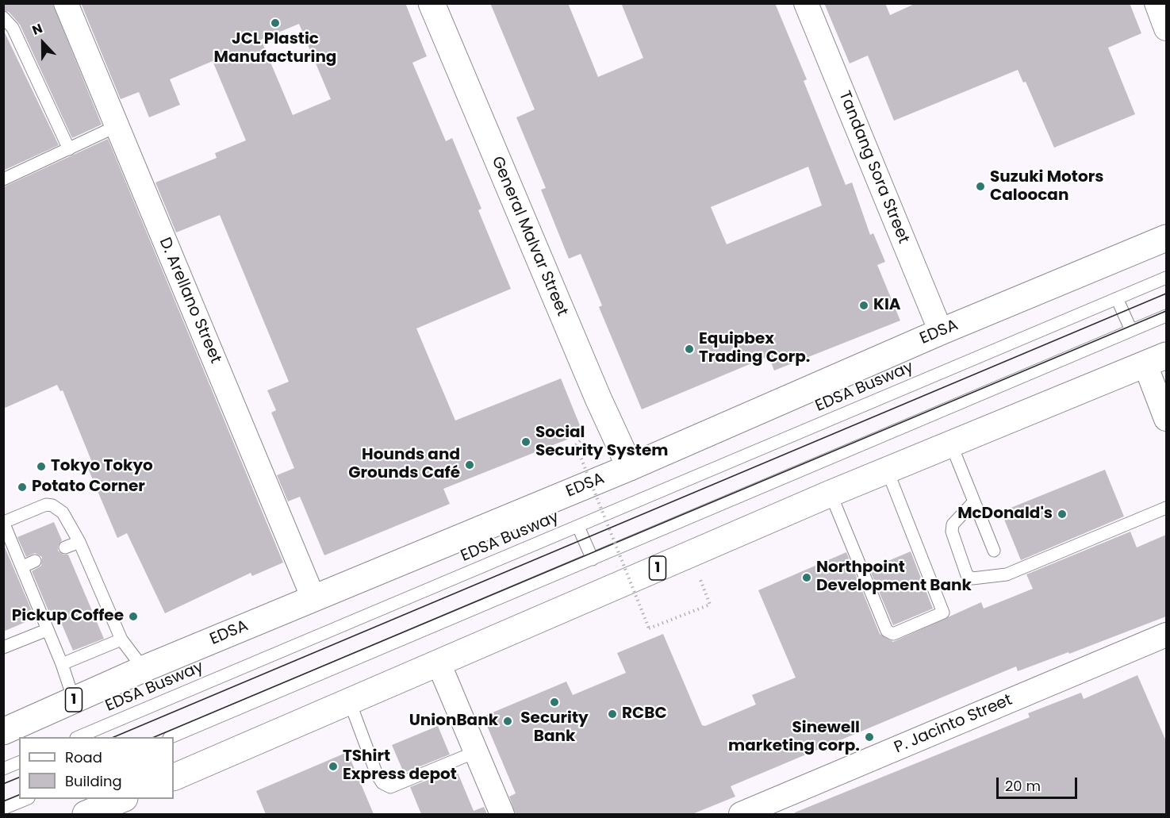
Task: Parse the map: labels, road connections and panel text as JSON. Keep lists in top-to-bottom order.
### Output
{
  "streets": {
    "main road": ["General Malvar Street", "EDSA", "1"],
    "street": ["Tandang Sora Street", "D. Arellano Street", "P. Jacinto Street"],
    "lane": ["EDSA Busway"]
  },
  "crossings": [
    ["Tandang Sora Street", "EDSA"],
    ["General Malvar Street", "EDSA"],
    ["D. Arellano Street", "EDSA"]
  ],
  "places": [
    "JCL Plastic Manufacturing",
    "Suzuki Motors Caloocan",
    "KIA",
    "Equipbex Trading Corp.",
    "Social Security System",
    "Hounds and Grounds Café",
    "Tokyo Tokyo",
    "Potato Corner",
    "McDonald's",
    "Northpoint Development Bank",
    "Pickup Coffee",
    "Security Bank",
    "RCBC",
    "UnionBank",
    "Sinewell marketing corp.",
    "TShirt Express depot"
  ],
  "legend": ["Road", "Building"],
  "scale_bar": "20 m",
  "north": "top"
}
